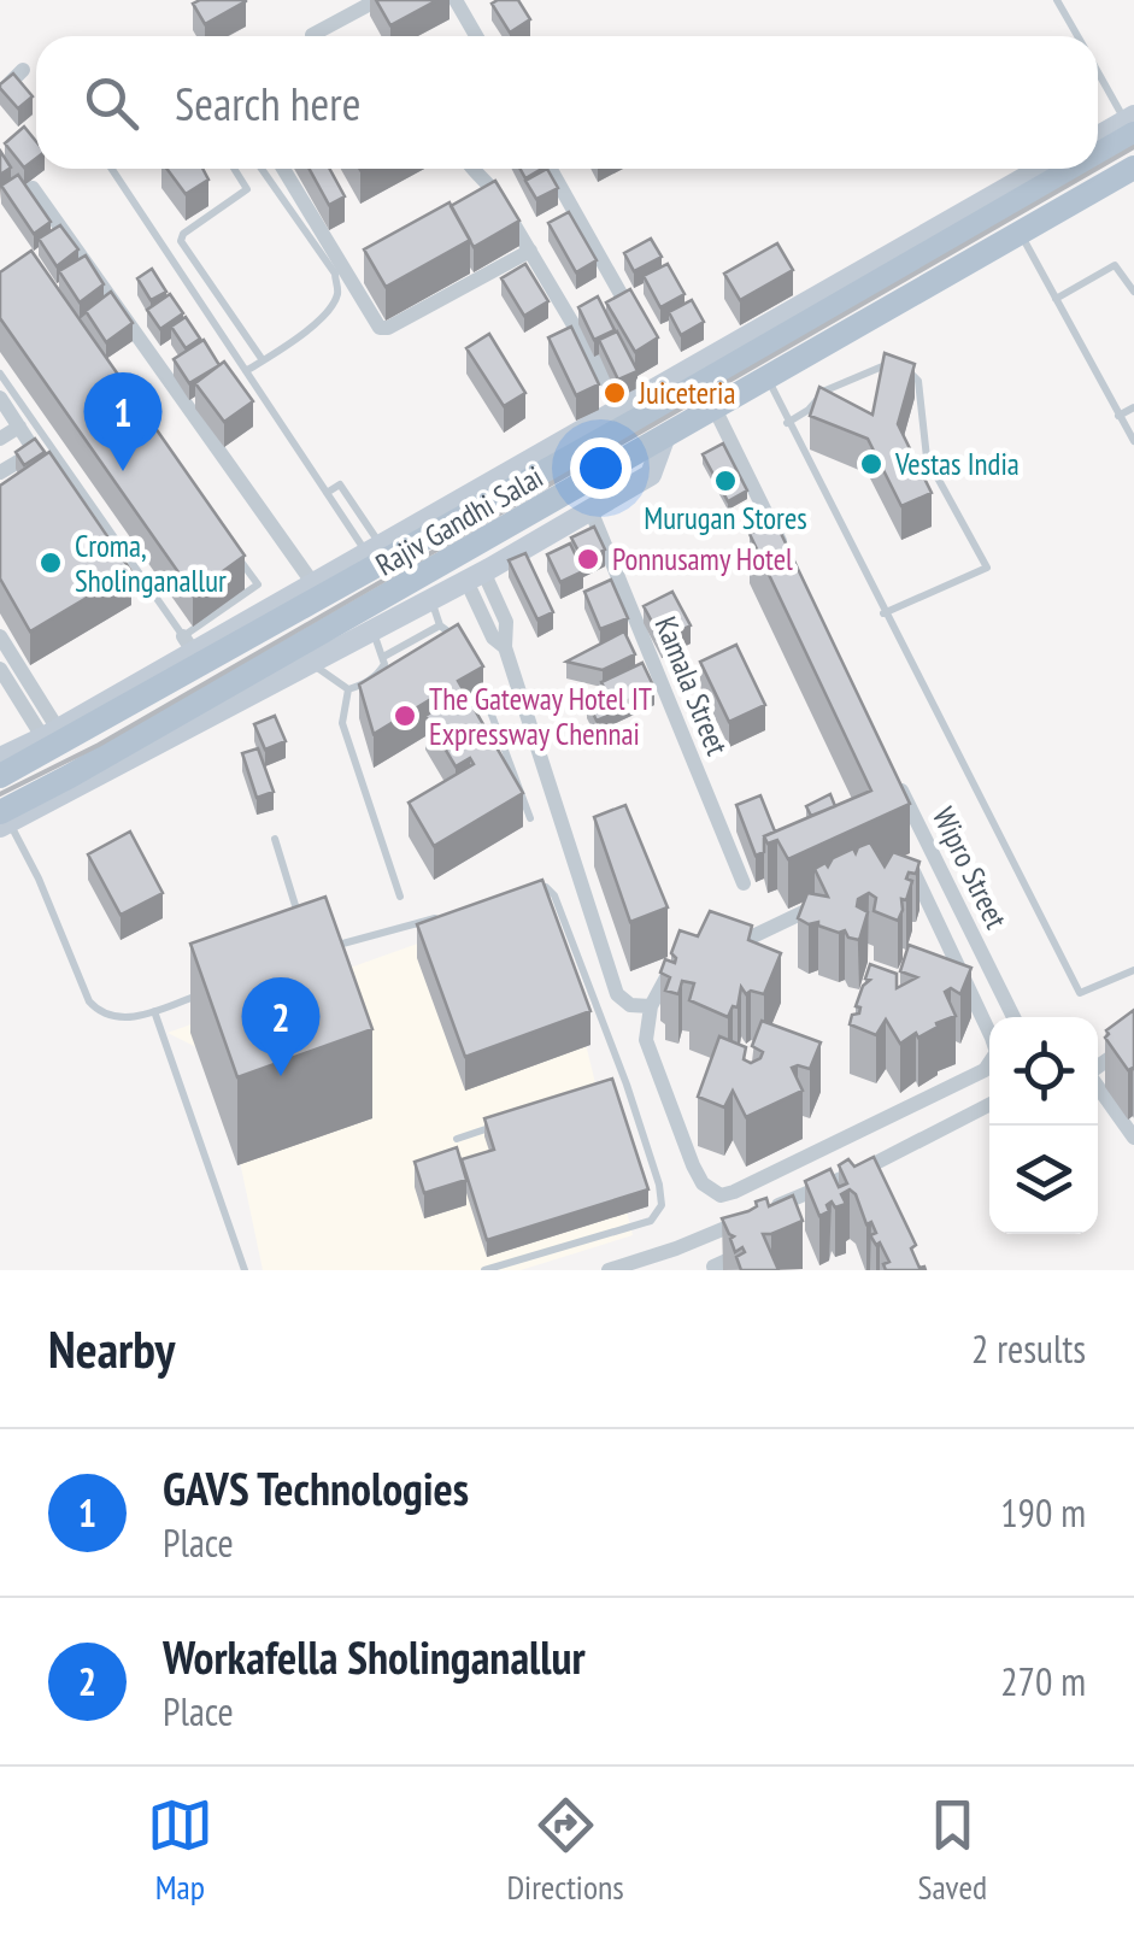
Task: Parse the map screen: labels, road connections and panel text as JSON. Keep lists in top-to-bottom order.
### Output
{
  "streets": {
    "main road": ["Rajiv Gandhi Salai"],
    "street": ["Kamala Street", "Wipro Street"]
  },
  "places": [
    "Juiceteria",
    "Vestas India",
    "Murugan Stores",
    "Ponnusamy Hotel",
    "Croma, Sholinganallur",
    "The Gateway Hotel IT Expressway Chennai"
  ],
  "page": {
    "search": "Search here",
    "pins": ["1", "2"],
    "heading": ["Nearby", "2 results"],
    "list": [
      {
        "mark": "1",
        "name": "GAVS Technologies",
        "note": "Place",
        "value": "190 m"
      },
      {
        "mark": "2",
        "name": "Workafella Sholinganallur",
        "note": "Place",
        "value": "270 m"
      }
    ],
    "nav": ["Map", "Directions", "Saved"]
  }
}
